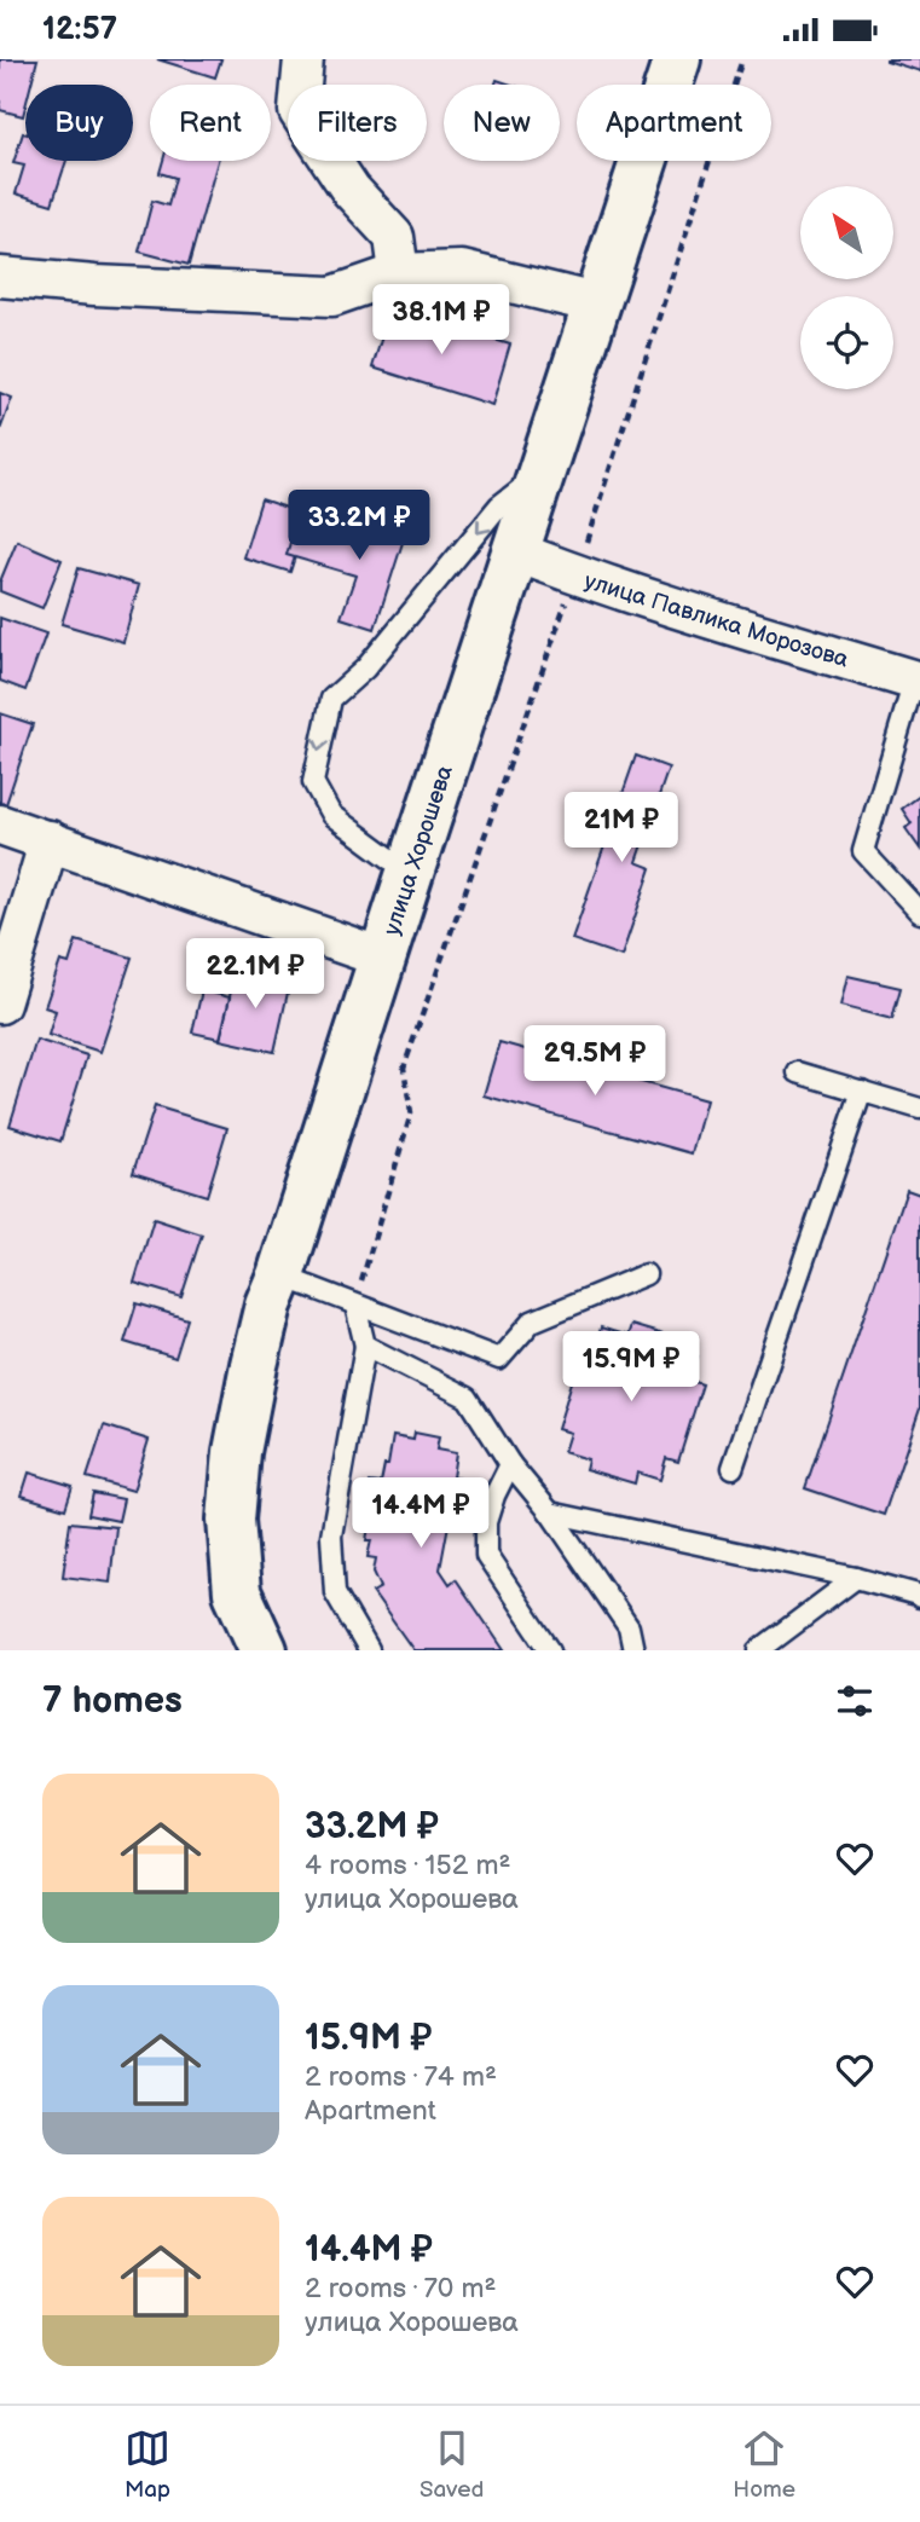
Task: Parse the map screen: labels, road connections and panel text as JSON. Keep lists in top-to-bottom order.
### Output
{
  "streets": {
    "main road": ["улица Хорошева"],
    "street": ["улица Павлика Морозова"]
  },
  "crossings": [
    ["улица Павлика Морозова", "улица Хорошева"]
  ],
  "north": "top left",
  "page": {
    "status": "12:57",
    "chip": [
      "Buy",
      "Rent",
      "Filters",
      "New",
      "Apartment"
    ],
    "price": [
      "38.1M ₽",
      "33.2M ₽",
      "21M ₽",
      "22.1M ₽",
      "29.5M ₽",
      "15.9M ₽",
      "14.4M ₽"
    ],
    "heading": "7 homes",
    "list": [
      {
        "name": "33.2M ₽",
        "note": "4 rooms · 152 m² · улица Хорошева"
      },
      {
        "name": "15.9M ₽",
        "note": "2 rooms · 74 m² · Apartment"
      },
      {
        "name": "14.4M ₽",
        "note": "2 rooms · 70 m² · улица Хорошева"
      }
    ],
    "tabs": ["Map", "Saved", "Home"]
  }
}
